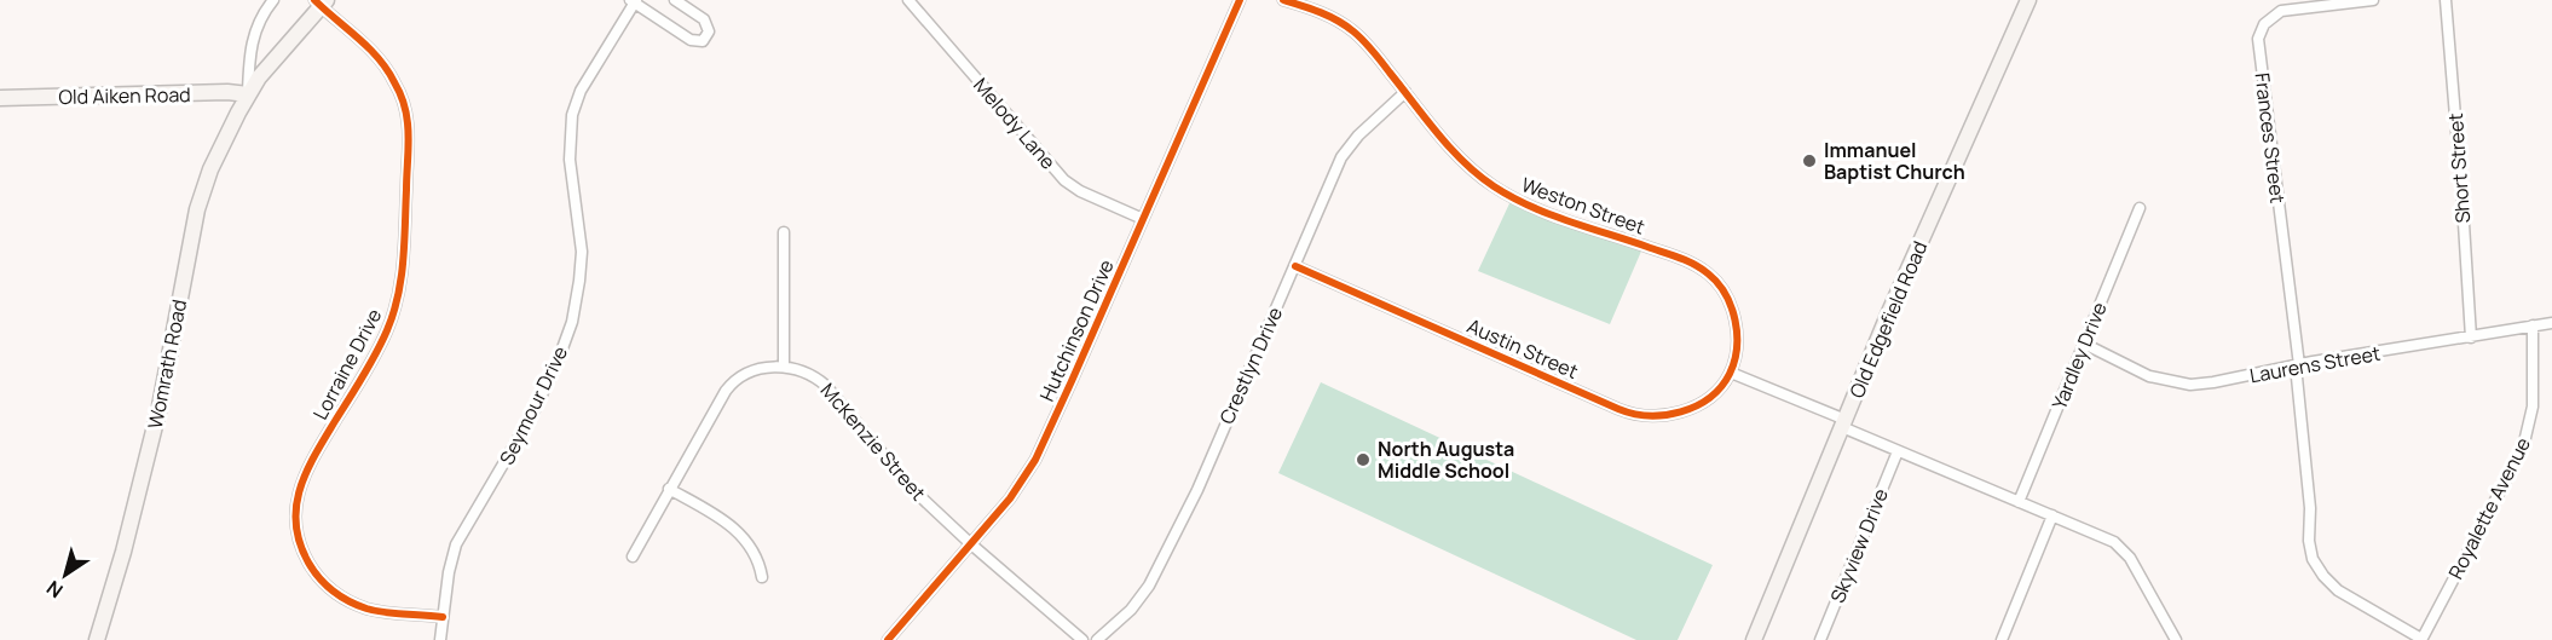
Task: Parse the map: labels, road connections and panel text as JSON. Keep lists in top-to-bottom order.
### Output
{
  "streets": {
    "street": [
      "Old Aiken Road",
      "Melody Lane",
      "Frances Street",
      "Short Street",
      "Weston Street",
      "Old Edgefield Road",
      "Hutchinson Drive",
      "Austin Street",
      "Yardley Drive",
      "Womrath Road",
      "Lorraine Drive",
      "Laurens Street",
      "Crestlyn Drive",
      "Seymour Drive",
      "McKenzie Street",
      "Royalette Avenue",
      "Skyview Drive"
    ]
  },
  "crossings": [
    ["Old Aiken Road", "Womrath Road"],
    ["Melody Lane", "Hutchinson Drive"],
    ["Frances Street", "Laurens Street"],
    ["Frances Street", "Royalette Avenue"],
    ["Short Street", "Laurens Street"],
    ["Weston Street", "Austin Street"],
    ["Weston Street", "Crestlyn Drive"],
    ["Hutchinson Drive", "McKenzie Street"],
    ["Austin Street", "Crestlyn Drive"],
    ["Yardley Drive", "Laurens Street"],
    ["Womrath Road", "Lorraine Drive"],
    ["Lorraine Drive", "Seymour Drive"],
    ["Laurens Street", "Royalette Avenue"]
  ],
  "places": ["Immanuel Baptist Church", "North Augusta Middle School"],
  "north": "bottom left"
}
